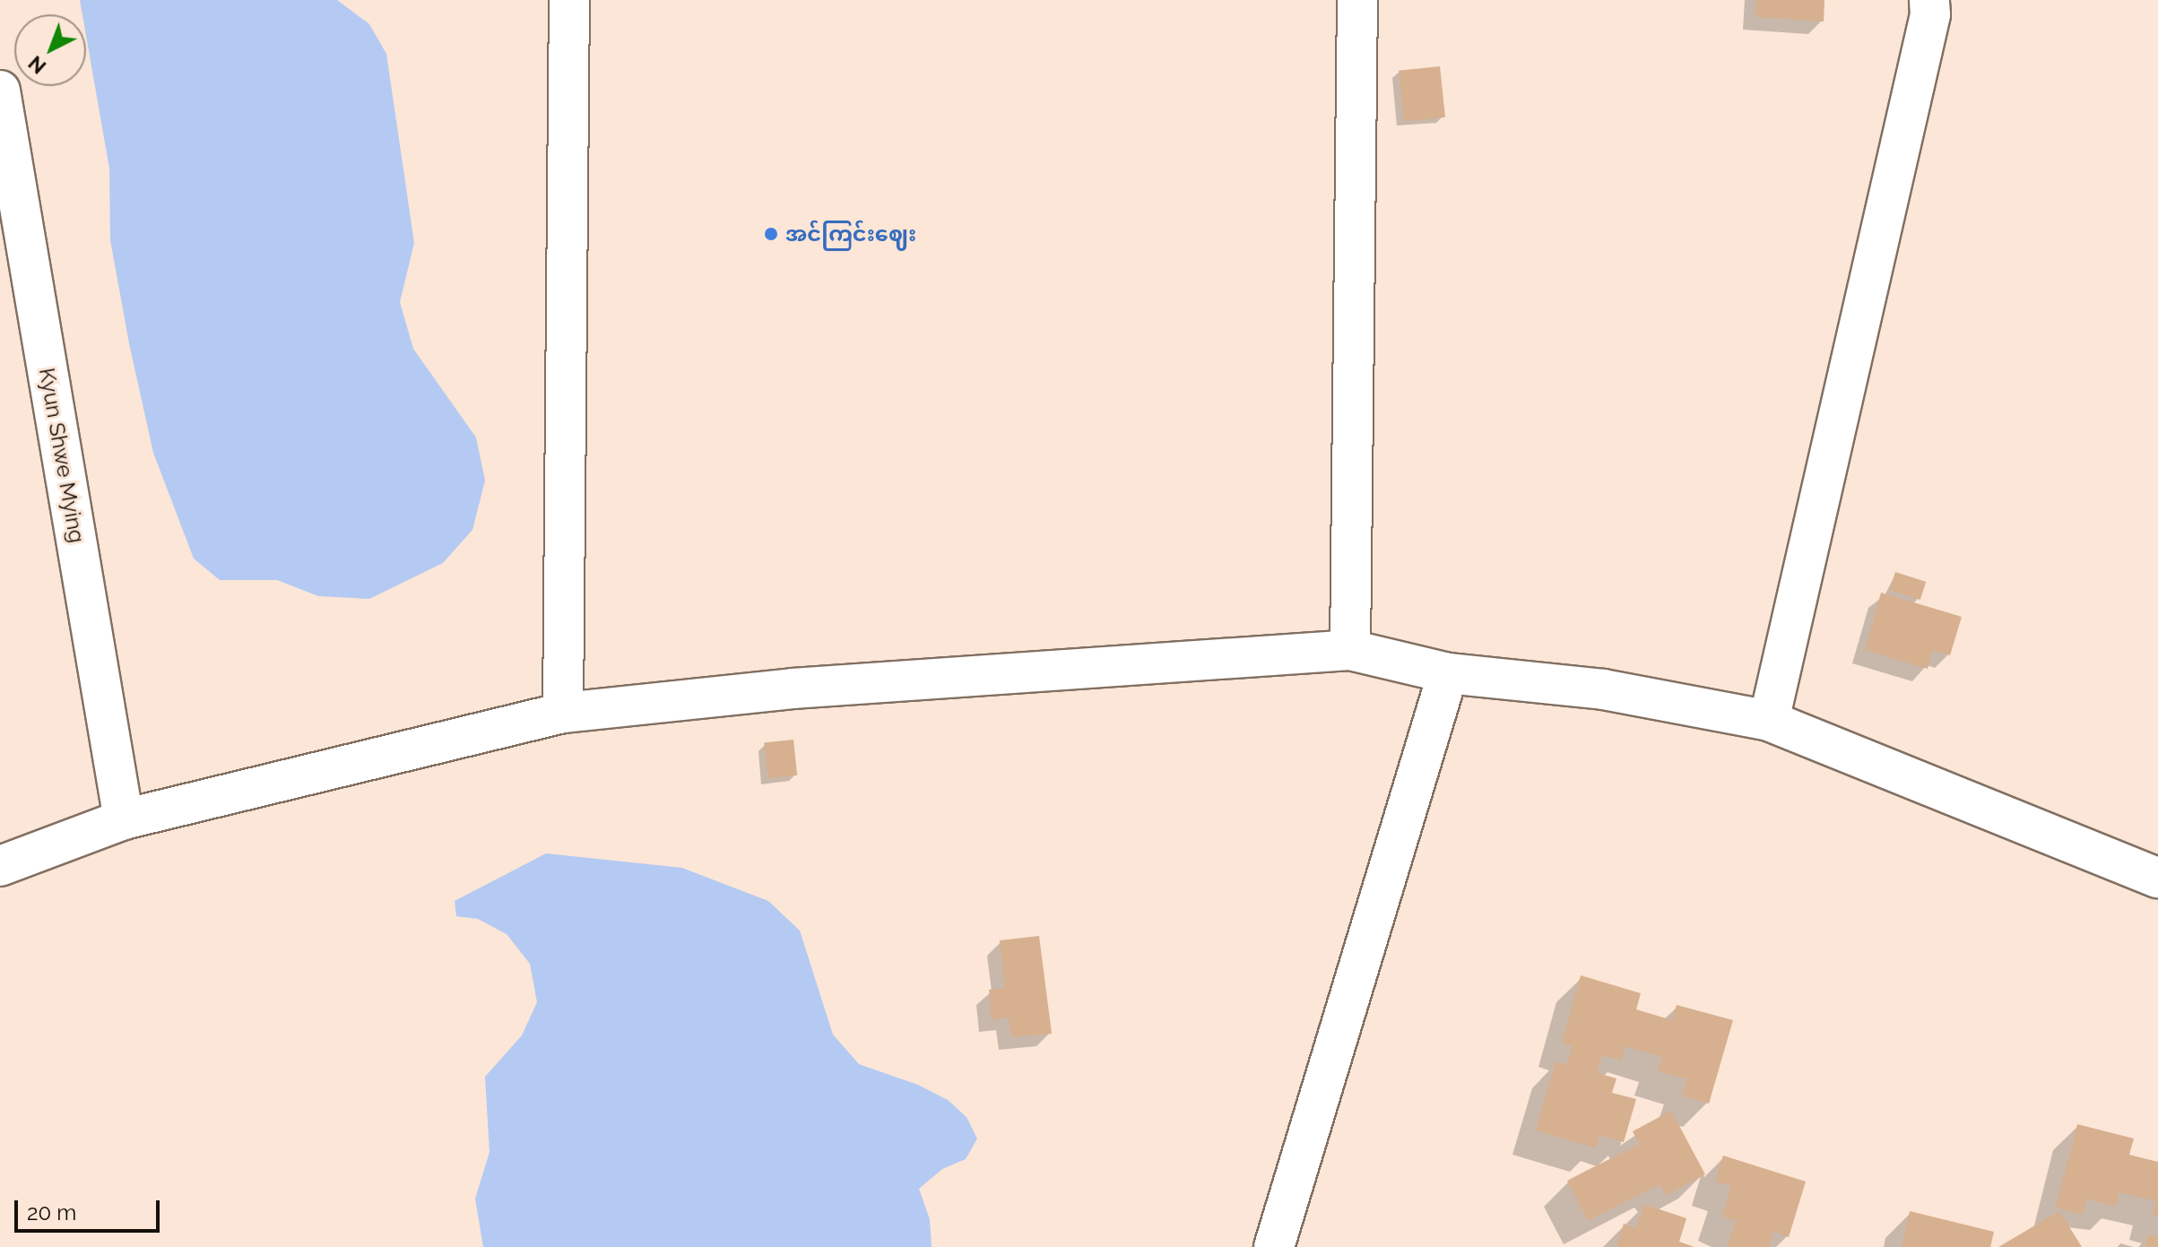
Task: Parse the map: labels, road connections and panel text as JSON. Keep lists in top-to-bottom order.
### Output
{
  "streets": {
    "street": ["Kyun Shwe Mying"]
  },
  "places": ["အင်ကြင်းဈေး"],
  "scale_bar": "20 m",
  "north": "bottom left"
}
